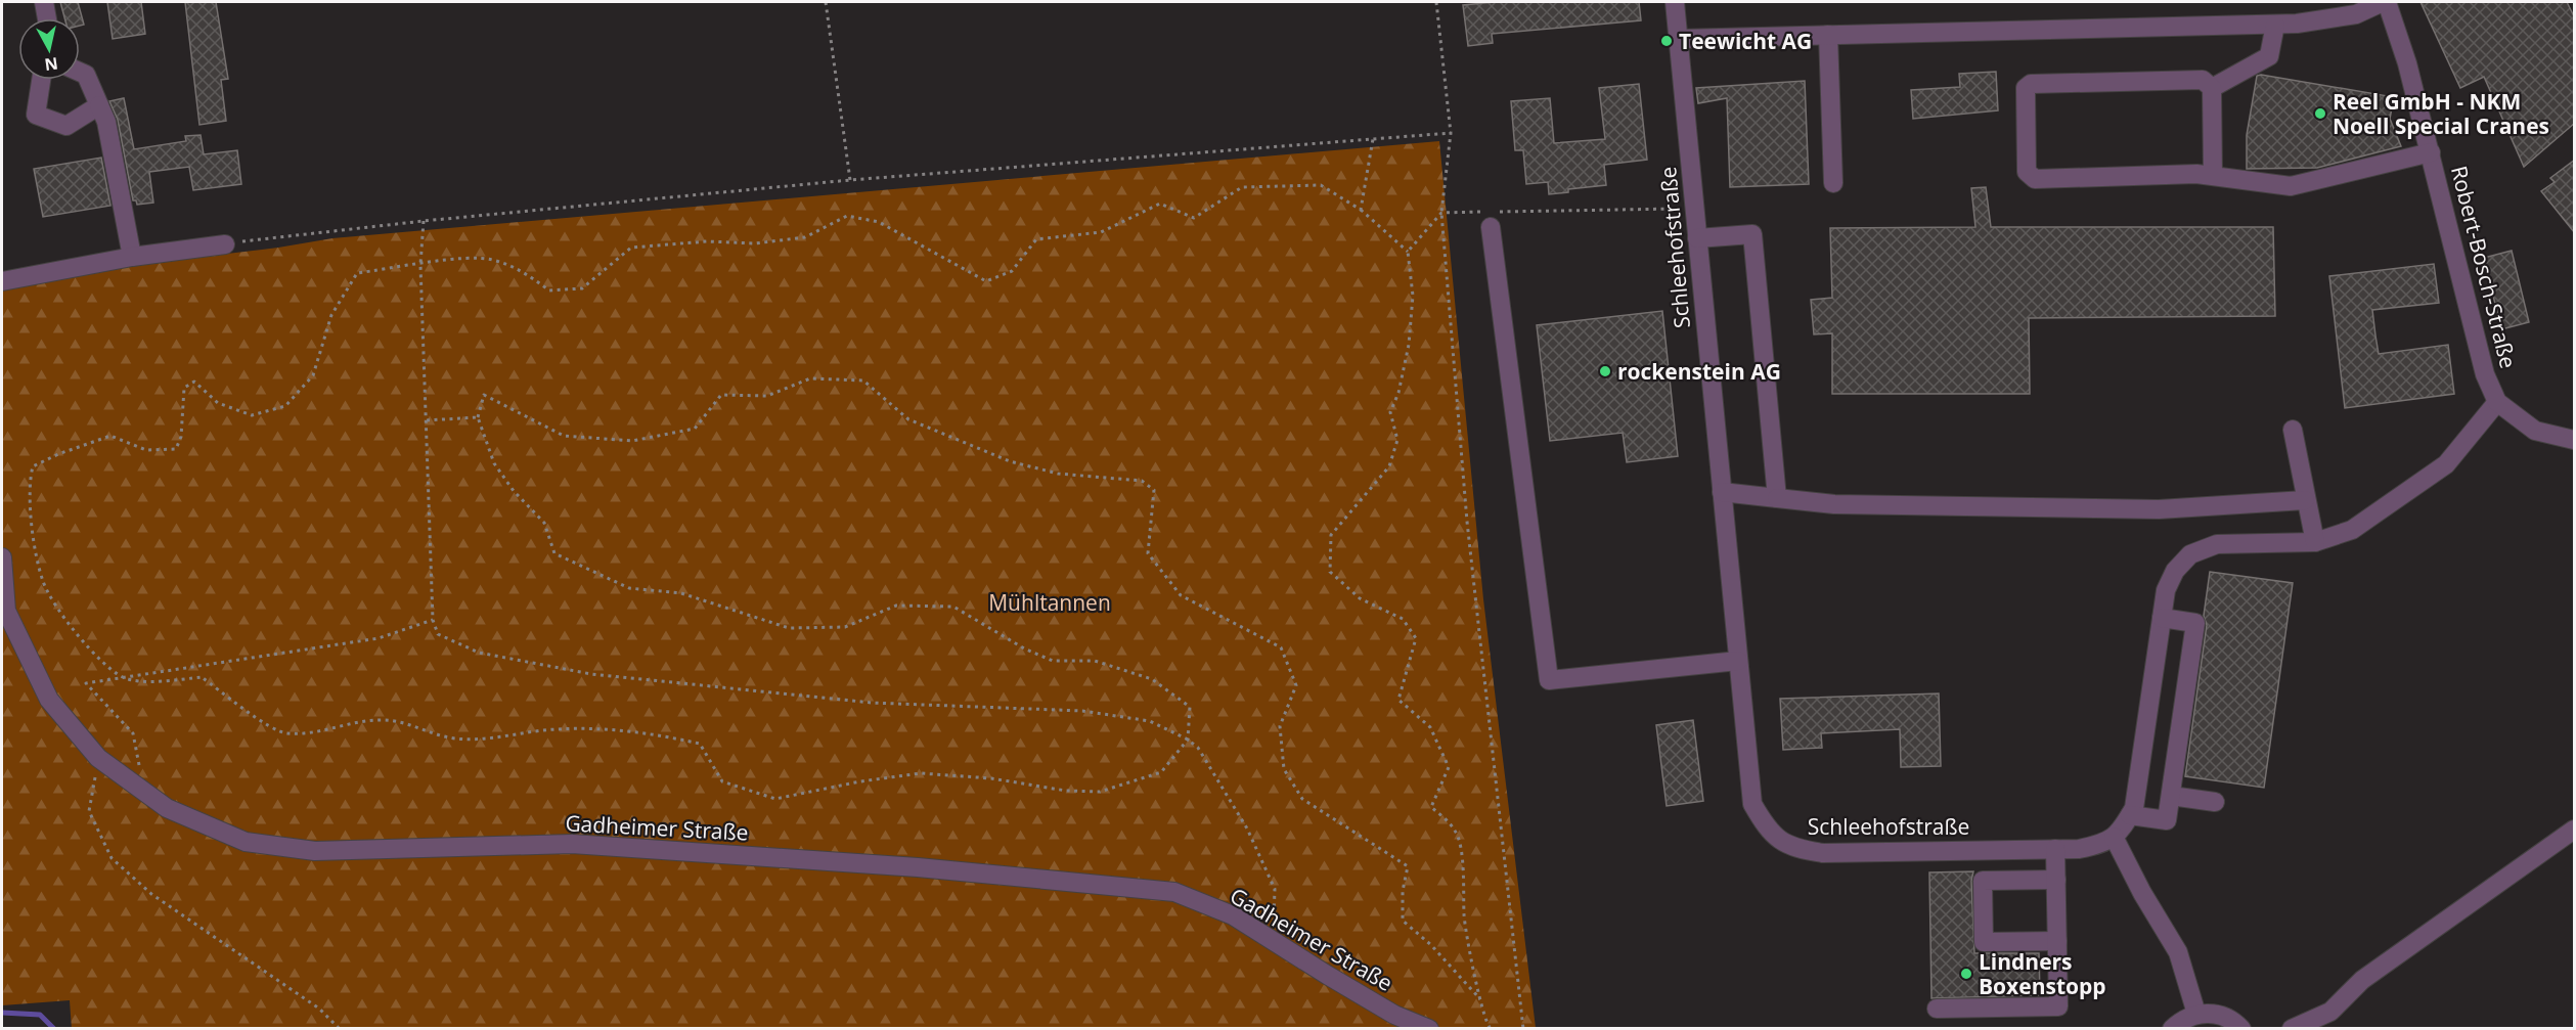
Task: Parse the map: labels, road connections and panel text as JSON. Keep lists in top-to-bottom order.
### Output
{
  "streets": {
    "street": ["Schleehofstraße", "Robert-Bosch-Straße", "Gadheimer Straße"]
  },
  "parks": ["Mühltannen"],
  "places": [
    "Teewicht AG",
    "Reel GmbH - NKM Noell Special Cranes",
    "rockenstein AG",
    "Lindners Boxenstopp"
  ],
  "north": "bottom"
}
